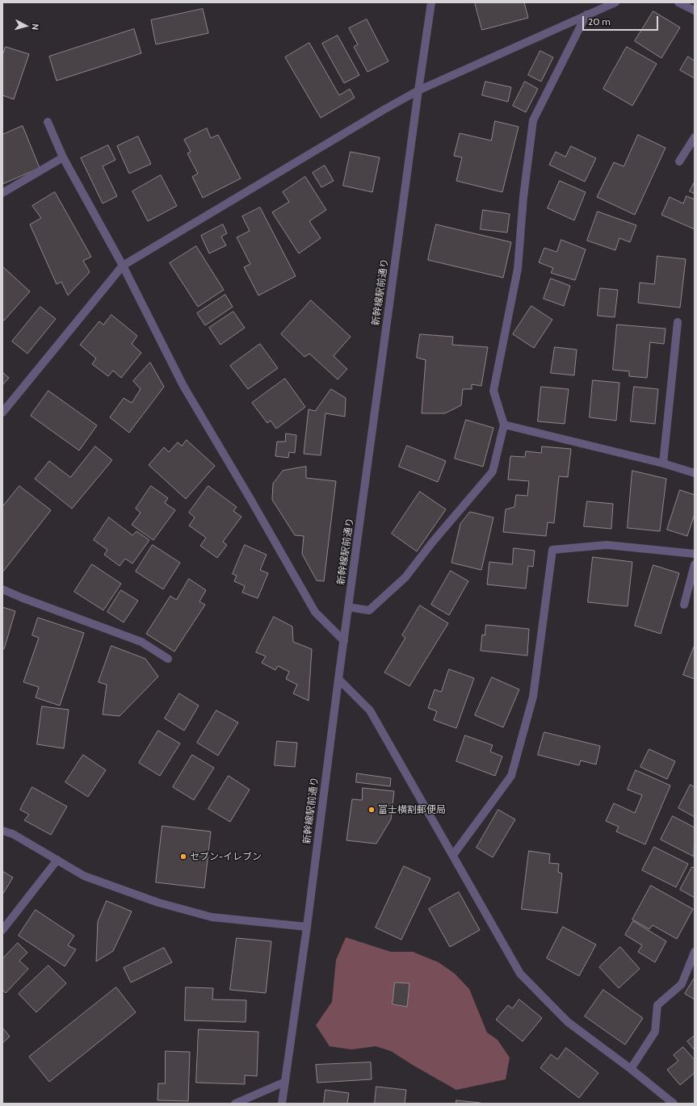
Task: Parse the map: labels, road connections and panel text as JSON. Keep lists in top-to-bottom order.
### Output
{
  "streets": {
    "street": ["新幹線駅前通り"]
  },
  "places": ["富士横割郵便局", "セブン-イレブン"],
  "scale_bar": "20 m",
  "north": "right"
}
